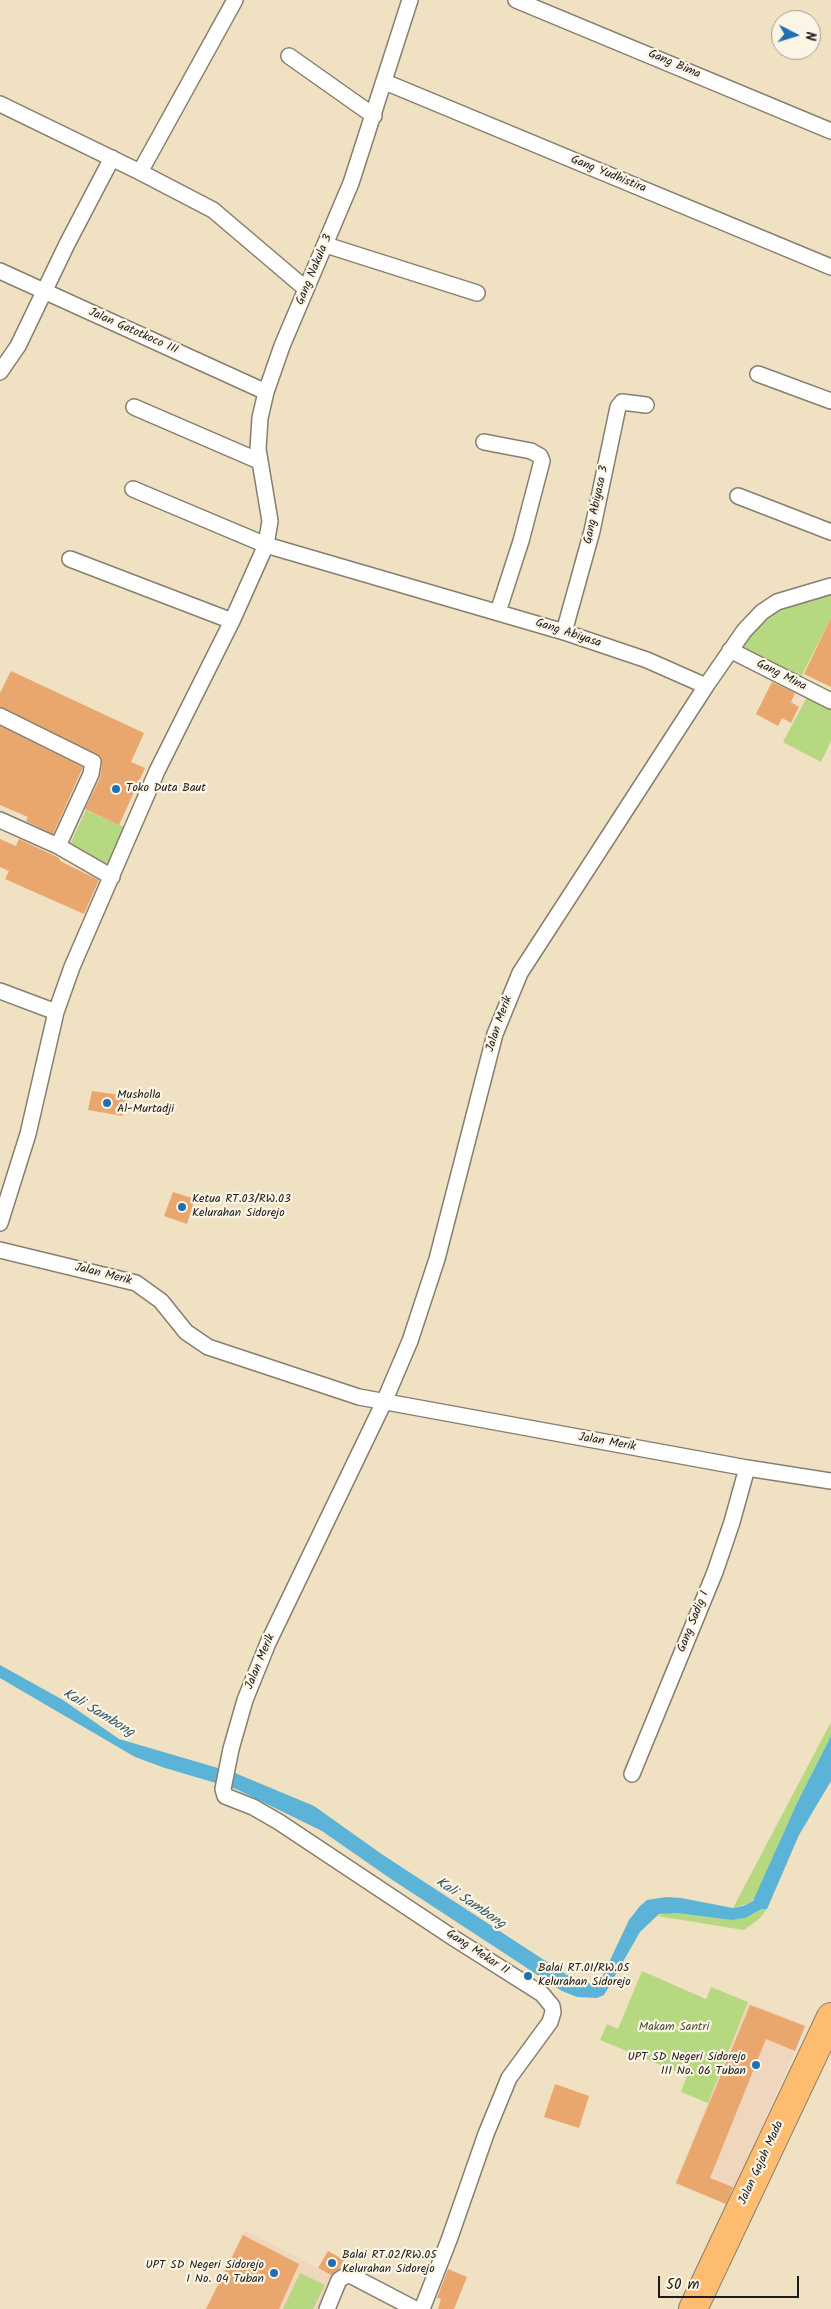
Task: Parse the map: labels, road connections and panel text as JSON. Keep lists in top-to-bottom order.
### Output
{
  "streets": {
    "highway": ["Jalan Gajah Mada"],
    "street": [
      "Gang Bima",
      "Gang Yudhistira",
      "Gang Nakula 3",
      "Jalan Gatotkoco III",
      "Gang Abiyasa 3",
      "Gang Abiyasa",
      "Gang Mina",
      "Jalan Merik",
      "Gang Sadig I",
      "Gang Mekar II"
    ]
  },
  "crossings": [
    ["Gang Yudhistira", "Gang Nakula 3"],
    ["Gang Nakula 3", "Jalan Gatotkoco III"],
    ["Gang Nakula 3", "Gang Abiyasa"],
    ["Gang Abiyasa 3", "Gang Abiyasa"],
    ["Gang Abiyasa", "Jalan Merik"],
    ["Jalan Merik", "Gang Sadig I"],
    ["Jalan Merik", "Gang Mekar II"]
  ],
  "water": ["Kali Sambong"],
  "parks": ["Makam Santri"],
  "places": [
    "Toko Duta Baut",
    "Musholla Al-Murtadji",
    "Ketua RT.03/RW.03 Kelurahan Sidorejo",
    "Balai RT.01/RW.05 Kelurahan Sidorejo",
    "UPT SD Negeri Sidorejo III No. 06 Tuban",
    "Balai RT.02/RW.05 Kelurahan Sidorejo",
    "UPT SD Negeri Sidorejo I No. 04 Tuban"
  ],
  "scale_bar": "50 m",
  "north": "right"
}
